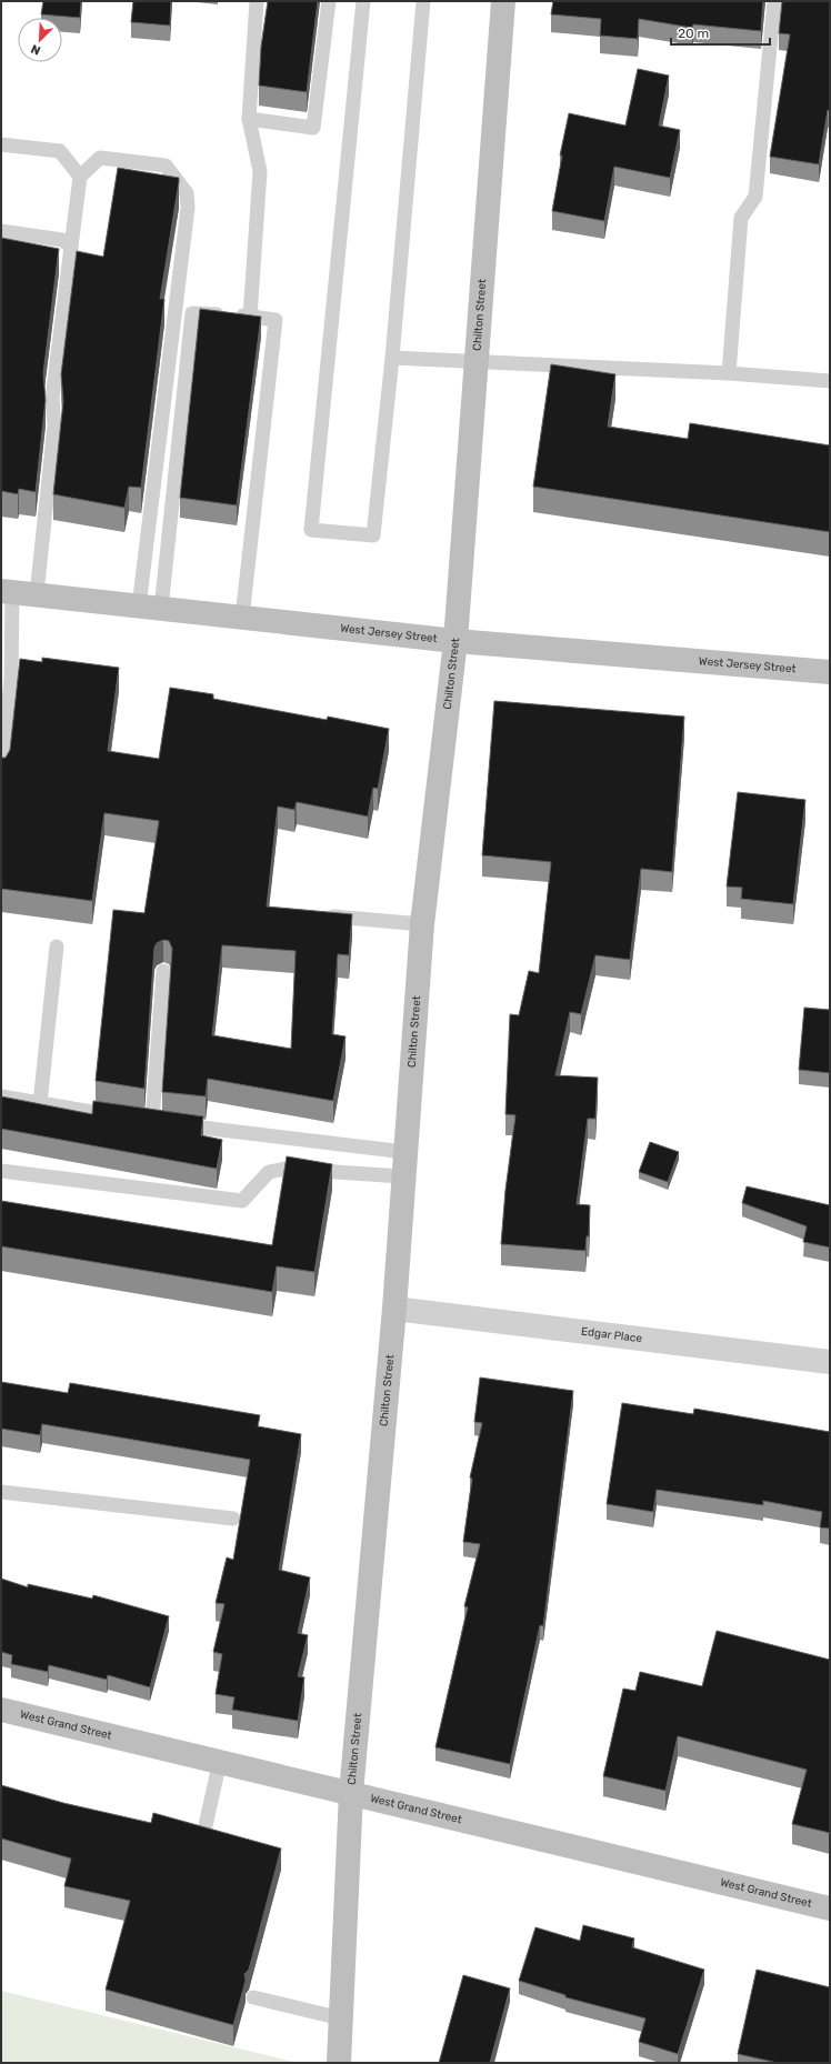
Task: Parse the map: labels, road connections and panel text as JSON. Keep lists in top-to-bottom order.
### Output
{
  "streets": {
    "main road": ["Chilton Street", "West Jersey Street", "West Grand Street"],
    "street": ["Edgar Place"]
  },
  "crossings": [
    ["Chilton Street", "West Jersey Street"],
    ["Chilton Street", "Edgar Place"],
    ["Chilton Street", "West Grand Street"]
  ],
  "scale_bar": "20 m",
  "north": "bottom left"
}
